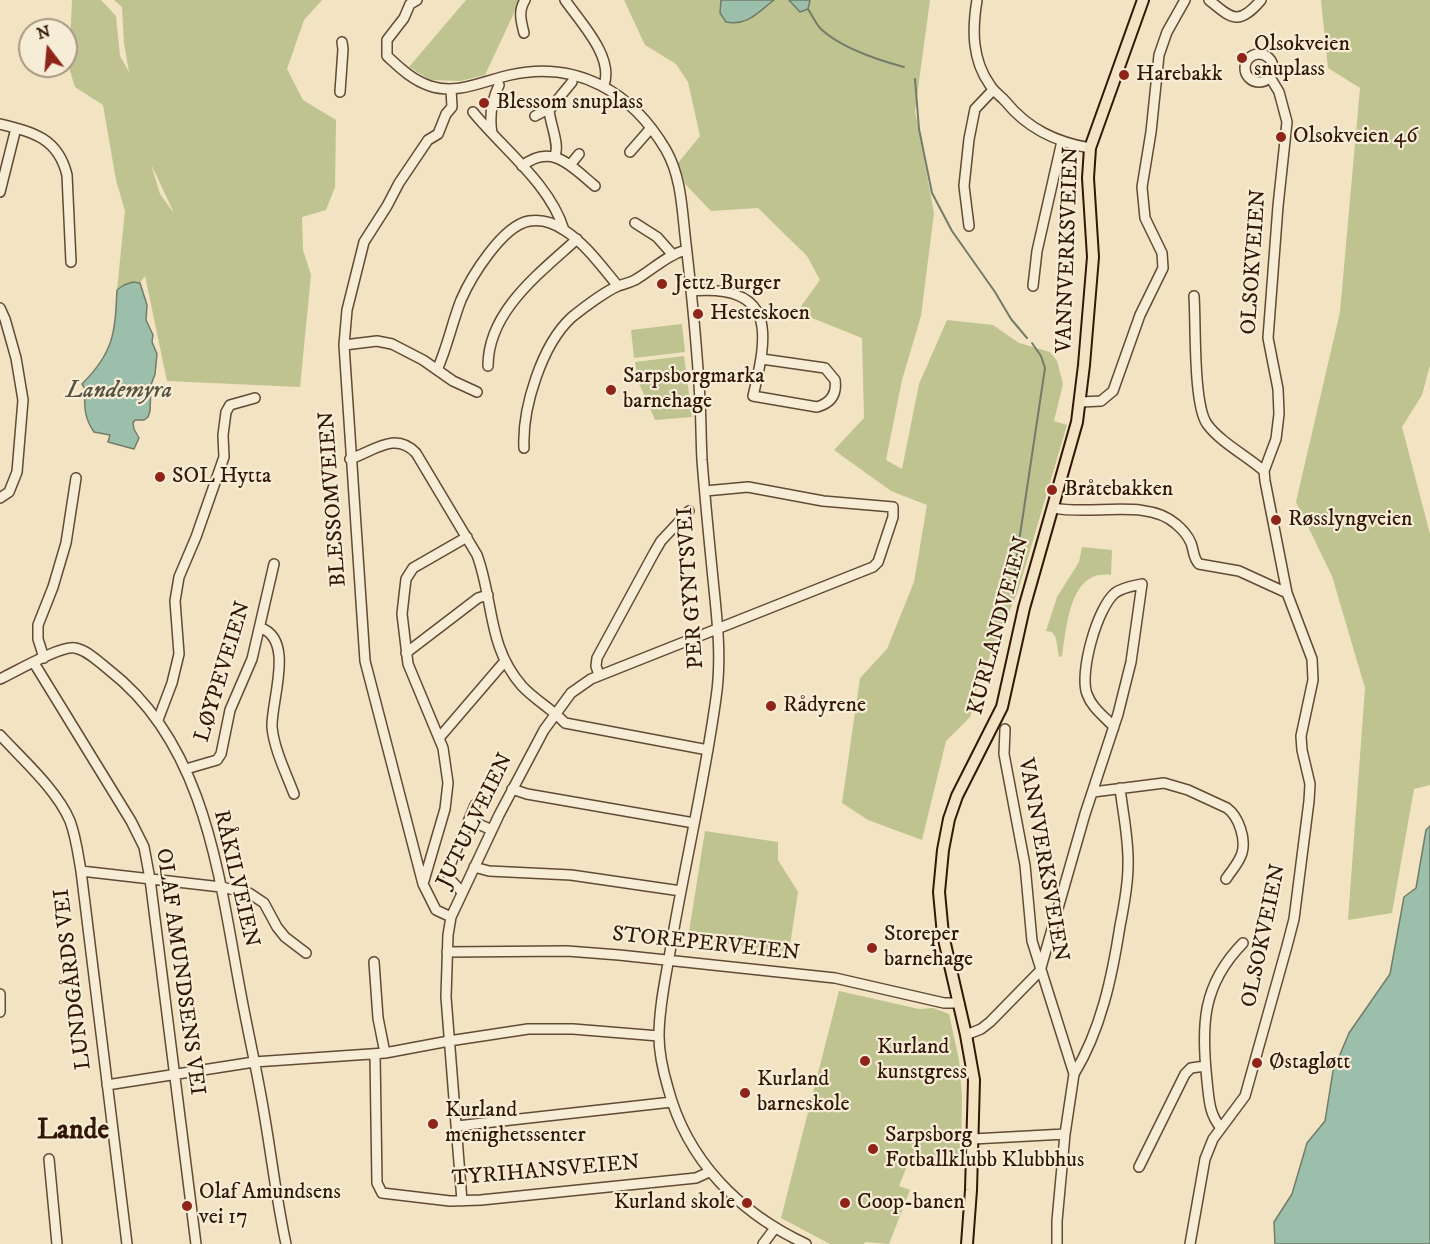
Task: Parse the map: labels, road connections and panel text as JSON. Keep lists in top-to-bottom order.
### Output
{
  "streets": {
    "main road": ["VANNVERKSVEIEN", "KURLANDVEIEN"],
    "street": [
      "OLSOKVEIEN",
      "BLESSOMVEIEN",
      "PER GYNTSVEI",
      "LØYPEVEIEN",
      "JUTULVEIEN",
      "RÅKILVEIEN",
      "STOREPERVEIEN",
      "OLAF AMUNDSENS VEI",
      "LUNDGÅRDS VEI",
      "TYRIHANSVEIEN"
    ]
  },
  "crossings": [
    ["VANNVERKSVEIEN", "KURLANDVEIEN"],
    ["BLESSOMVEIEN", "PER GYNTSVEI"],
    ["BLESSOMVEIEN", "JUTULVEIEN"],
    ["PER GYNTSVEI", "JUTULVEIEN"],
    ["PER GYNTSVEI", "STOREPERVEIEN"],
    ["PER GYNTSVEI", "TYRIHANSVEIEN"],
    ["KURLANDVEIEN", "STOREPERVEIEN"],
    ["LØYPEVEIEN", "RÅKILVEIEN"],
    ["JUTULVEIEN", "STOREPERVEIEN"],
    ["JUTULVEIEN", "TYRIHANSVEIEN"],
    ["RÅKILVEIEN", "OLAF AMUNDSENS VEI"]
  ],
  "districts": ["Lande"],
  "water": ["Landemyra"],
  "places": [
    "Olsokveien snuplass",
    "Harebakk",
    "Blessom snuplass",
    "Olsokveien 46",
    "Jettz Burger",
    "Hesteskoen",
    "Sarpsborgmarka barnehage",
    "SOL Hytta",
    "Bråtebakken",
    "Røsslyngveien",
    "Rådyrene",
    "Storeper barnehage",
    "Kurland kunstgress",
    "Østagløtt",
    "Kurland barneskole",
    "Kurland menighetssenter",
    "Sarpsborg Fotballklubb Klubbhus",
    "Kurland skole",
    "Coop-banen",
    "Olaf Amundsens vei 17"
  ],
  "north": "top"
}
